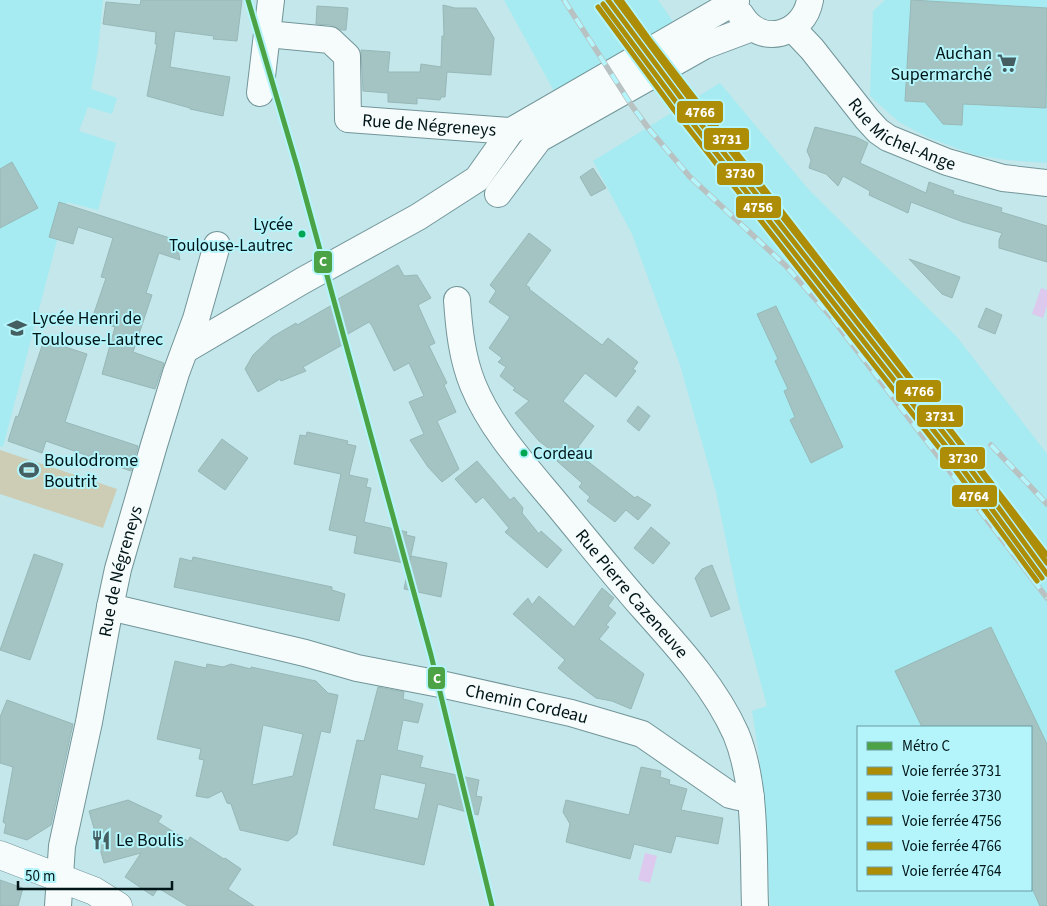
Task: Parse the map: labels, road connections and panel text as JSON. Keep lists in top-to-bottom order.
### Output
{
  "streets": {
    "street": [
      "Rue de Négreneys",
      "Rue Michel-Ange",
      "Rue Pierre Cazeneuve",
      "Chemin Cordeau"
    ]
  },
  "crossings": [
    ["Rue de Négreneys", "Chemin Cordeau"],
    ["Rue Pierre Cazeneuve", "Chemin Cordeau"]
  ],
  "places": {
    "supermarket": ["Auchan Supermarché"],
    "other": ["Lycée Toulouse-Lautrec", "Cordeau"],
    "school or university": ["Lycée Henri de Toulouse-Lautrec"],
    "sports": ["Boulodrome Boutrit"],
    "restaurant": ["Le Boulis"]
  },
  "lines": [
    "metro line C",
    "rail line 3731",
    "rail line 3730",
    "rail line 4766",
    "rail line 4756",
    "rail line 4764"
  ],
  "legend": [
    "Métro C",
    "Voie ferrée 3731",
    "Voie ferrée 3730",
    "Voie ferrée 4756",
    "Voie ferrée 4766",
    "Voie ferrée 4764"
  ],
  "scale_bar": "50 m"
}
